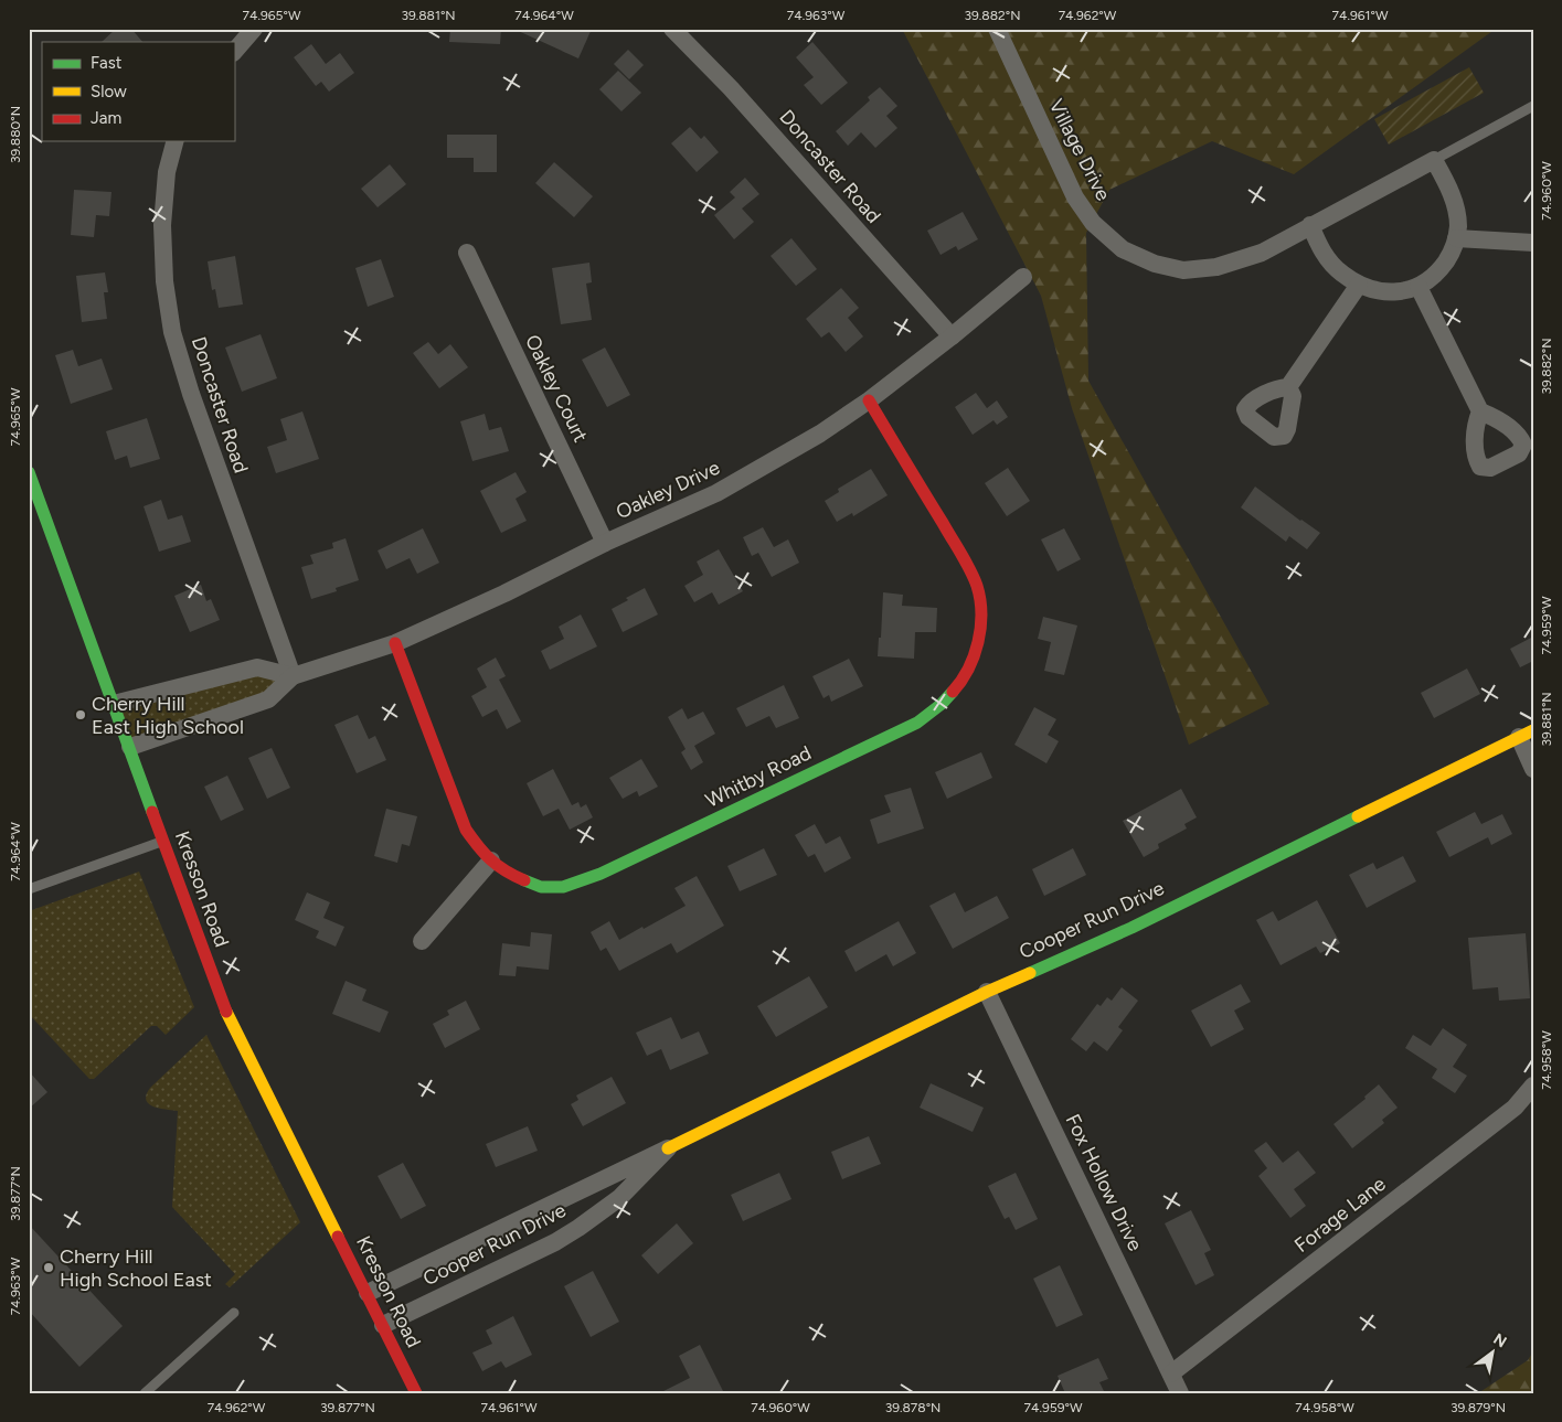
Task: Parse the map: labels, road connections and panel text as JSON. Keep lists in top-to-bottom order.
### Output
{
  "streets": {
    "street": [
      "Village Drive",
      "Doncaster Road",
      "Oakley Court",
      "Oakley Drive",
      "Whitby Road",
      "Kresson Road",
      "Cooper Run Drive",
      "Fox Hollow Drive",
      "Forage Lane"
    ]
  },
  "crossings": [
    ["Doncaster Road", "Oakley Drive"],
    ["Oakley Court", "Oakley Drive"],
    ["Oakley Drive", "Whitby Road"],
    ["Kresson Road", "Cooper Run Drive"],
    ["Cooper Run Drive", "Fox Hollow Drive"],
    ["Fox Hollow Drive", "Forage Lane"]
  ],
  "places": ["Cherry Hill East High School", "Cherry Hill High School East"],
  "legend": ["Fast", "Slow", "Jam"],
  "north": "top right",
  "coordinates": [
    "74.965°W",
    "39.881°N",
    "74.964°W",
    "74.963°W",
    "39.882°N",
    "74.962°W",
    "74.961°W",
    "39.880°N",
    "74.960°W",
    "74.959°W",
    "74.958°W",
    "39.877°N",
    "39.878°N",
    "39.879°N"
  ]
}
